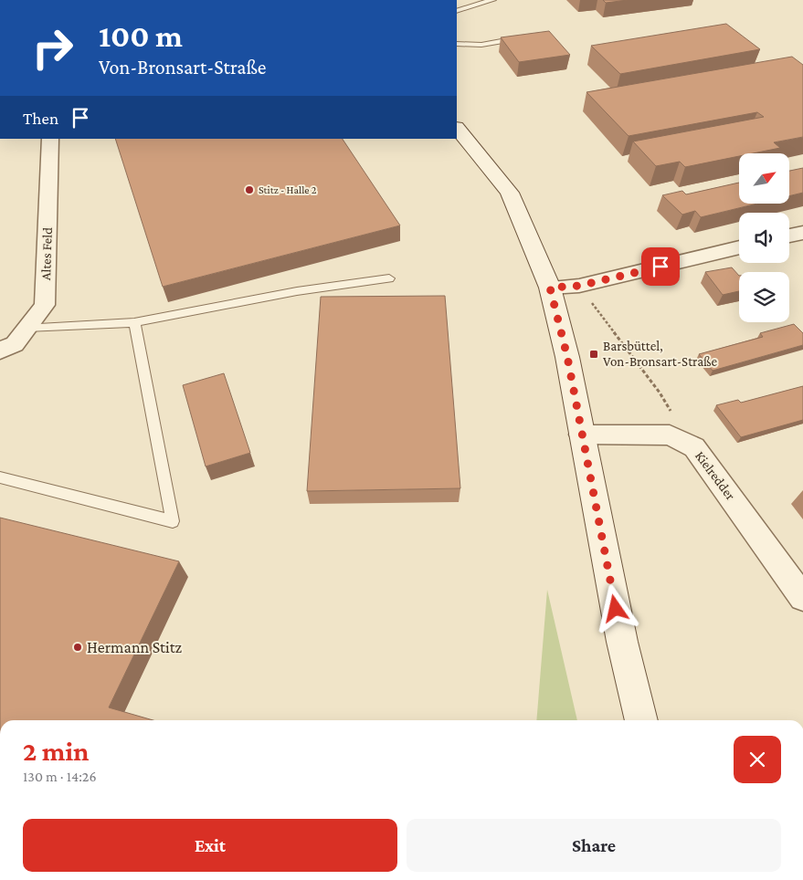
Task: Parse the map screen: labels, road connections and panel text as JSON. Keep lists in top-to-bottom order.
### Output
{
  "streets": {
    "street": ["Altes Feld", "Kielredder"]
  },
  "places": {
    "other": ["Stitz - Halle 2", "Hermann Stitz"],
    "transit": ["Barsbüttel, Von-Bronsart-Straße"]
  },
  "north": "top right",
  "page": {
    "turn": ["100 m", "Von-Bronsart-Straße"],
    "then": "Then",
    "heading": ["2 min", "130 m · 14:26"],
    "buttons": ["Exit", "Share"]
  }
}
